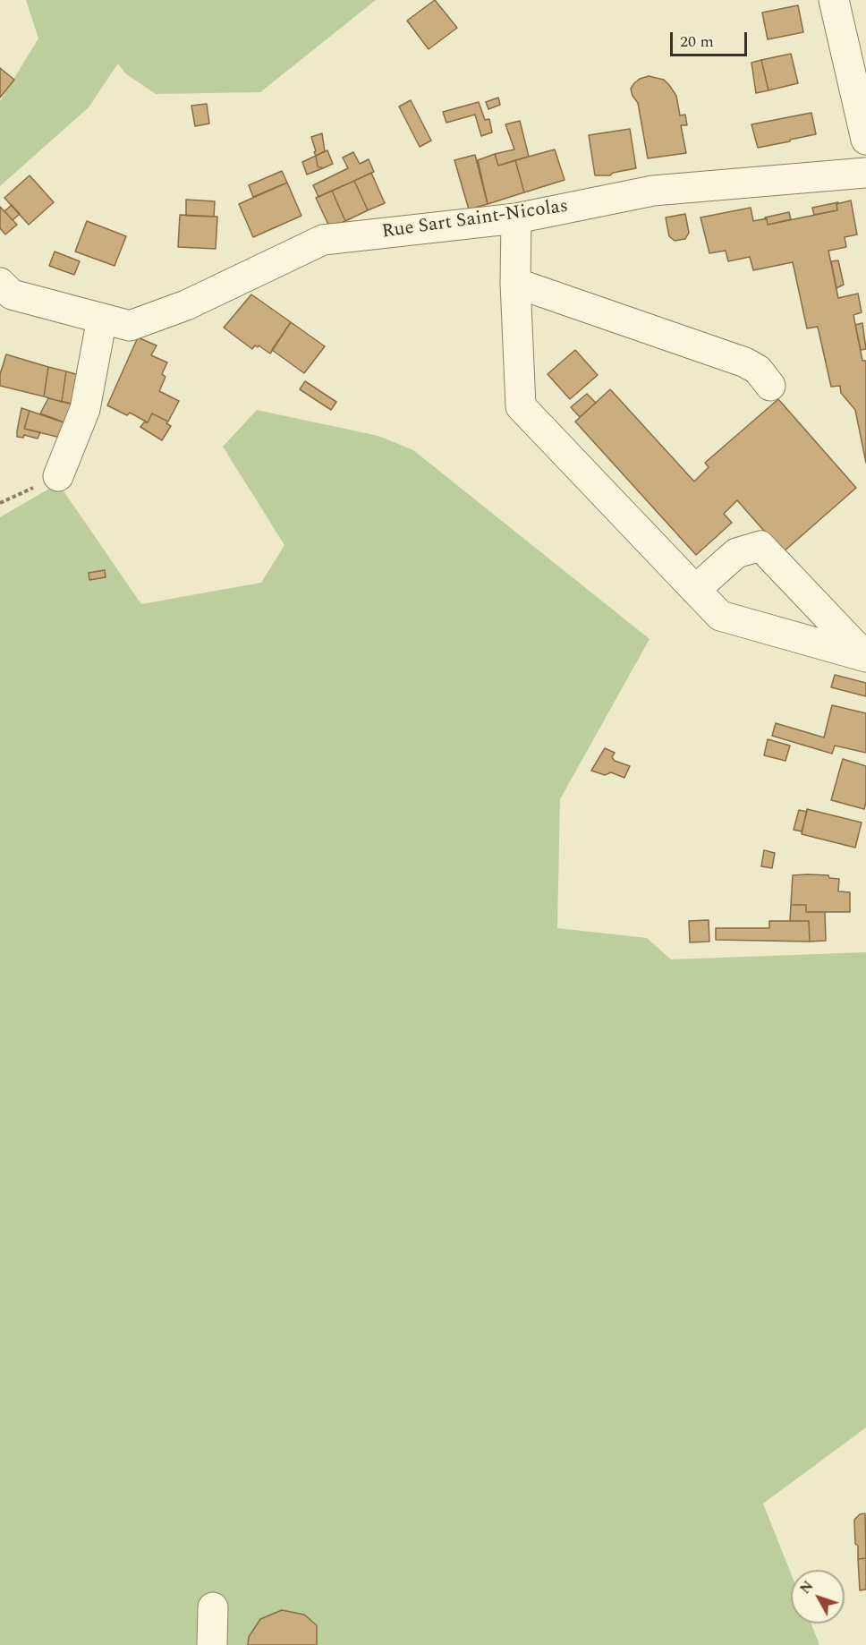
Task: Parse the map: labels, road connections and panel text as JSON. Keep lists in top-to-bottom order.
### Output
{
  "streets": {
    "street": ["Rue Sart Saint-Nicolas"]
  },
  "scale_bar": "20 m",
  "north": "top left"
}
